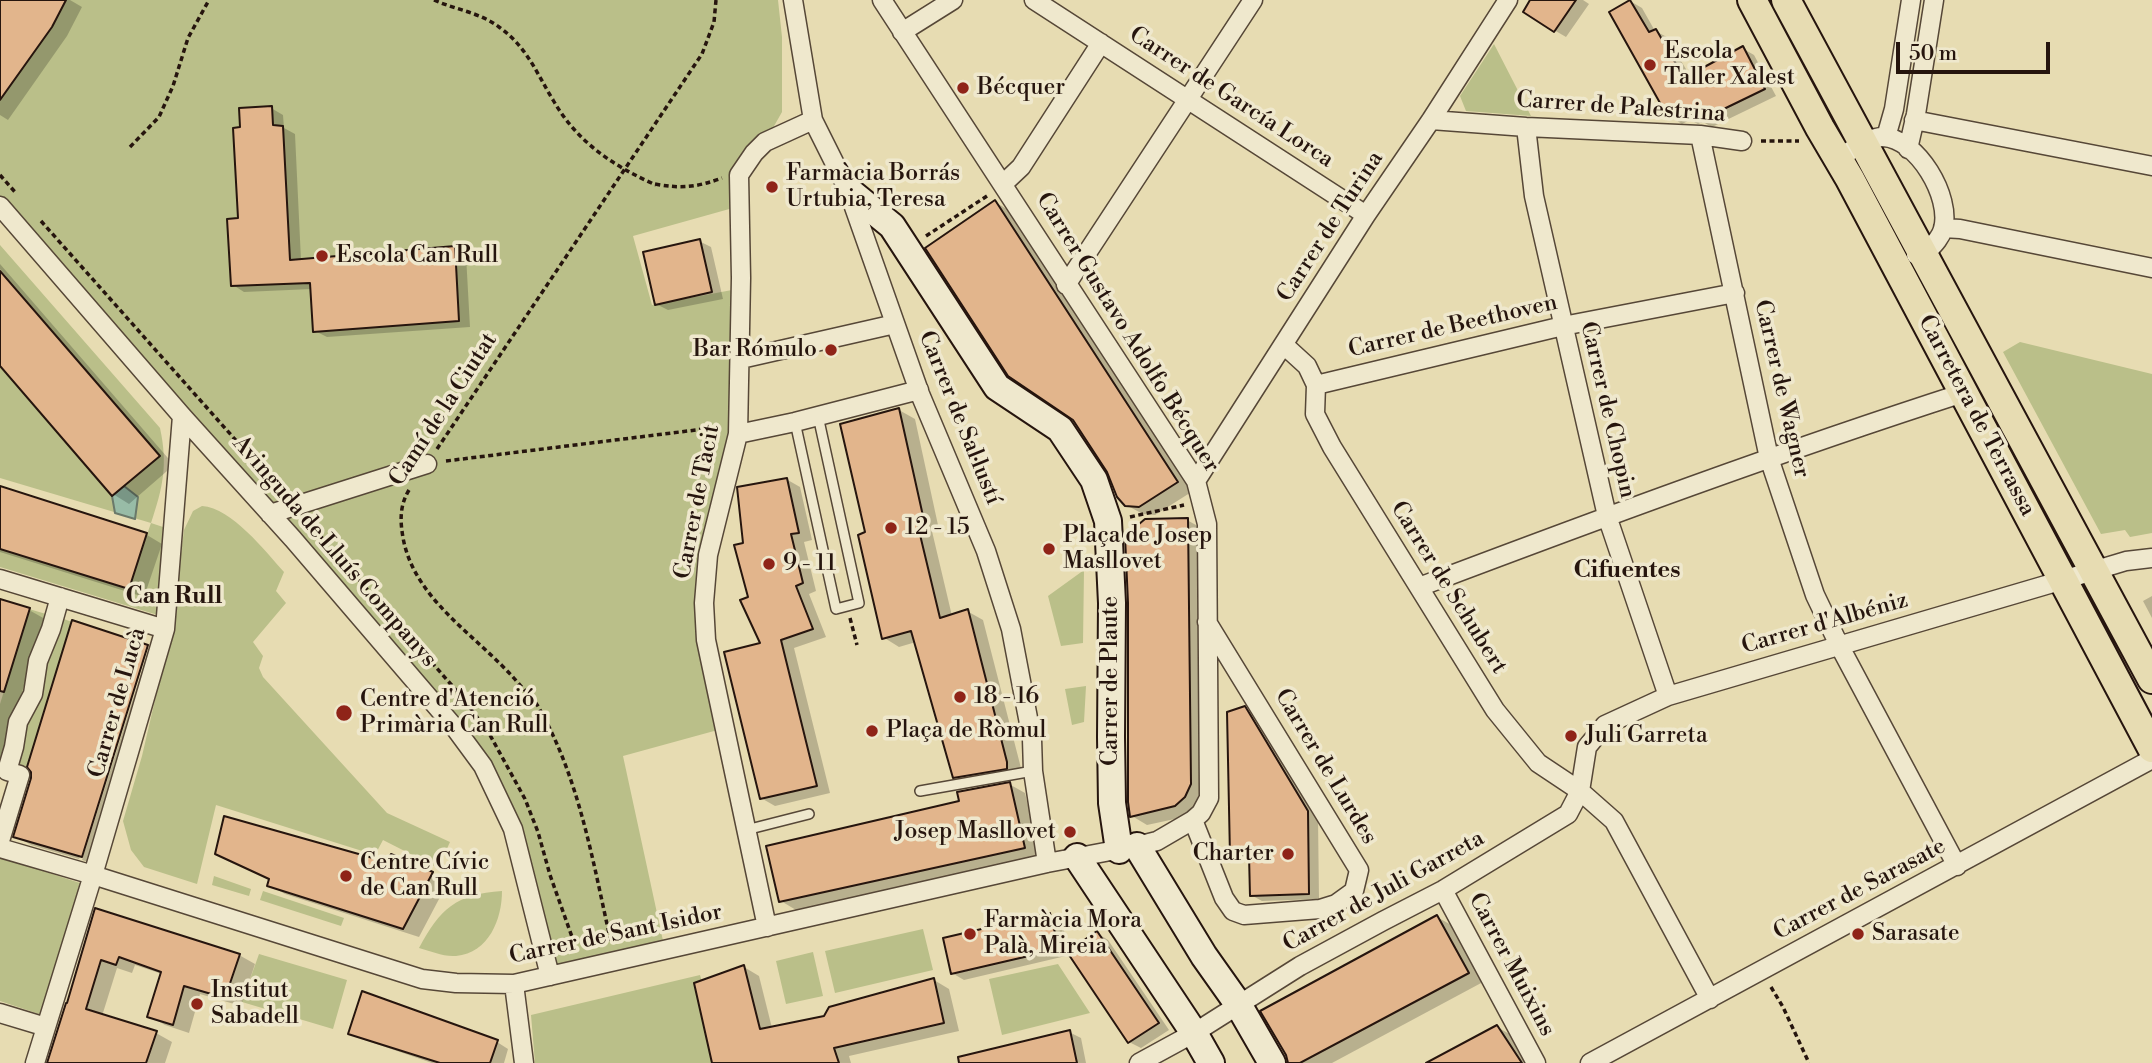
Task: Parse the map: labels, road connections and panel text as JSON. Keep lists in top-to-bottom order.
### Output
{
  "streets": {
    "main road": ["Carretera de Terrassa"],
    "street": [
      "Carrer de García Lorca",
      "Carrer de Palestrina",
      "Carrer de Turina",
      "Carrer de Beethoven",
      "Carrer Gustavo Adolfo Bécquer",
      "Carrer de Wagner",
      "Carrer de Chopin",
      "Carrer de Sal·lustí",
      "Carrer de Tàcit",
      "Avinguda de Lluís Companys",
      "Carrer de Schubert",
      "Carrer d'Albéniz",
      "Carrer de Plaute",
      "Carrer de Lucà",
      "Carrer de Lurdes",
      "Carrer de Sarasate",
      "Carrer de Juli Garreta",
      "Carrer de Sant Isidor",
      "Carrer Muixins"
    ],
    "path": ["Camí de la Ciutat"]
  },
  "crossings": [
    ["Carrer de García Lorca", "Carrer de Turina"],
    ["Carrer de Palestrina", "Carrer de Turina"],
    ["Carrer de Palestrina", "Carrer de Wagner"],
    ["Carrer de Palestrina", "Carrer de Chopin"],
    ["Carrer de Turina", "Carrer Gustavo Adolfo Bécquer"],
    ["Carrer de Beethoven", "Carrer de Wagner"],
    ["Carrer de Beethoven", "Carrer de Chopin"],
    ["Carrer de Beethoven", "Carrer de Schubert"],
    ["Carrer Gustavo Adolfo Bécquer", "Carrer de Lurdes"],
    ["Carrer Gustavo Adolfo Bécquer", "Carrer de Sant Isidor"],
    ["Carrer de Wagner", "Carrer d'Albéniz"],
    ["Carrer de Wagner", "Carrer de Sarasate"],
    ["Camí de la Ciutat", "Carrer de Sant Isidor"],
    ["Carrer de Chopin", "Carrer d'Albéniz"],
    ["Carretera de Terrassa", "Carrer d'Albéniz"],
    ["Carrer de Sal·lustí", "Carrer de Plaute"],
    ["Carrer de Sal·lustí", "Carrer de Sant Isidor"],
    ["Carrer de Tàcit", "Carrer de Sant Isidor"],
    ["Avinguda de Lluís Companys", "Carrer de Lucà"],
    ["Avinguda de Lluís Companys", "Carrer de Sant Isidor"],
    ["Carrer de Schubert", "Carrer de Sarasate"],
    ["Carrer de Schubert", "Carrer de Juli Garreta"],
    ["Carrer d'Albéniz", "Carrer de Juli Garreta"],
    ["Carrer de Plaute", "Carrer de Sant Isidor"],
    ["Carrer de Lucà", "Carrer de Sant Isidor"],
    ["Carrer de Lurdes", "Carrer de Sant Isidor"],
    ["Carrer de Juli Garreta", "Carrer Muixins"]
  ],
  "districts": ["Cifuentes", "Can Rull"],
  "places": [
    "Escola Taller Xalest",
    "Bécquer",
    "Farmàcia Borrás Urtubia, Teresa",
    "Escola Can Rull",
    "Bar Rómulo",
    "12 - 15",
    "Plaça de Josep Masllovet",
    "9 - 11",
    "18 - 16",
    "Centre d'Atenció Primària Can Rull",
    "Plaça de Ròmul",
    "Juli Garreta",
    "Josep Masllovet",
    "Charter",
    "Centre Cívic de Can Rull",
    "Farmàcia Mora Palà, Mireia",
    "Sarasate",
    "Institut Sabadell"
  ],
  "scale_bar": "50 m"
}
